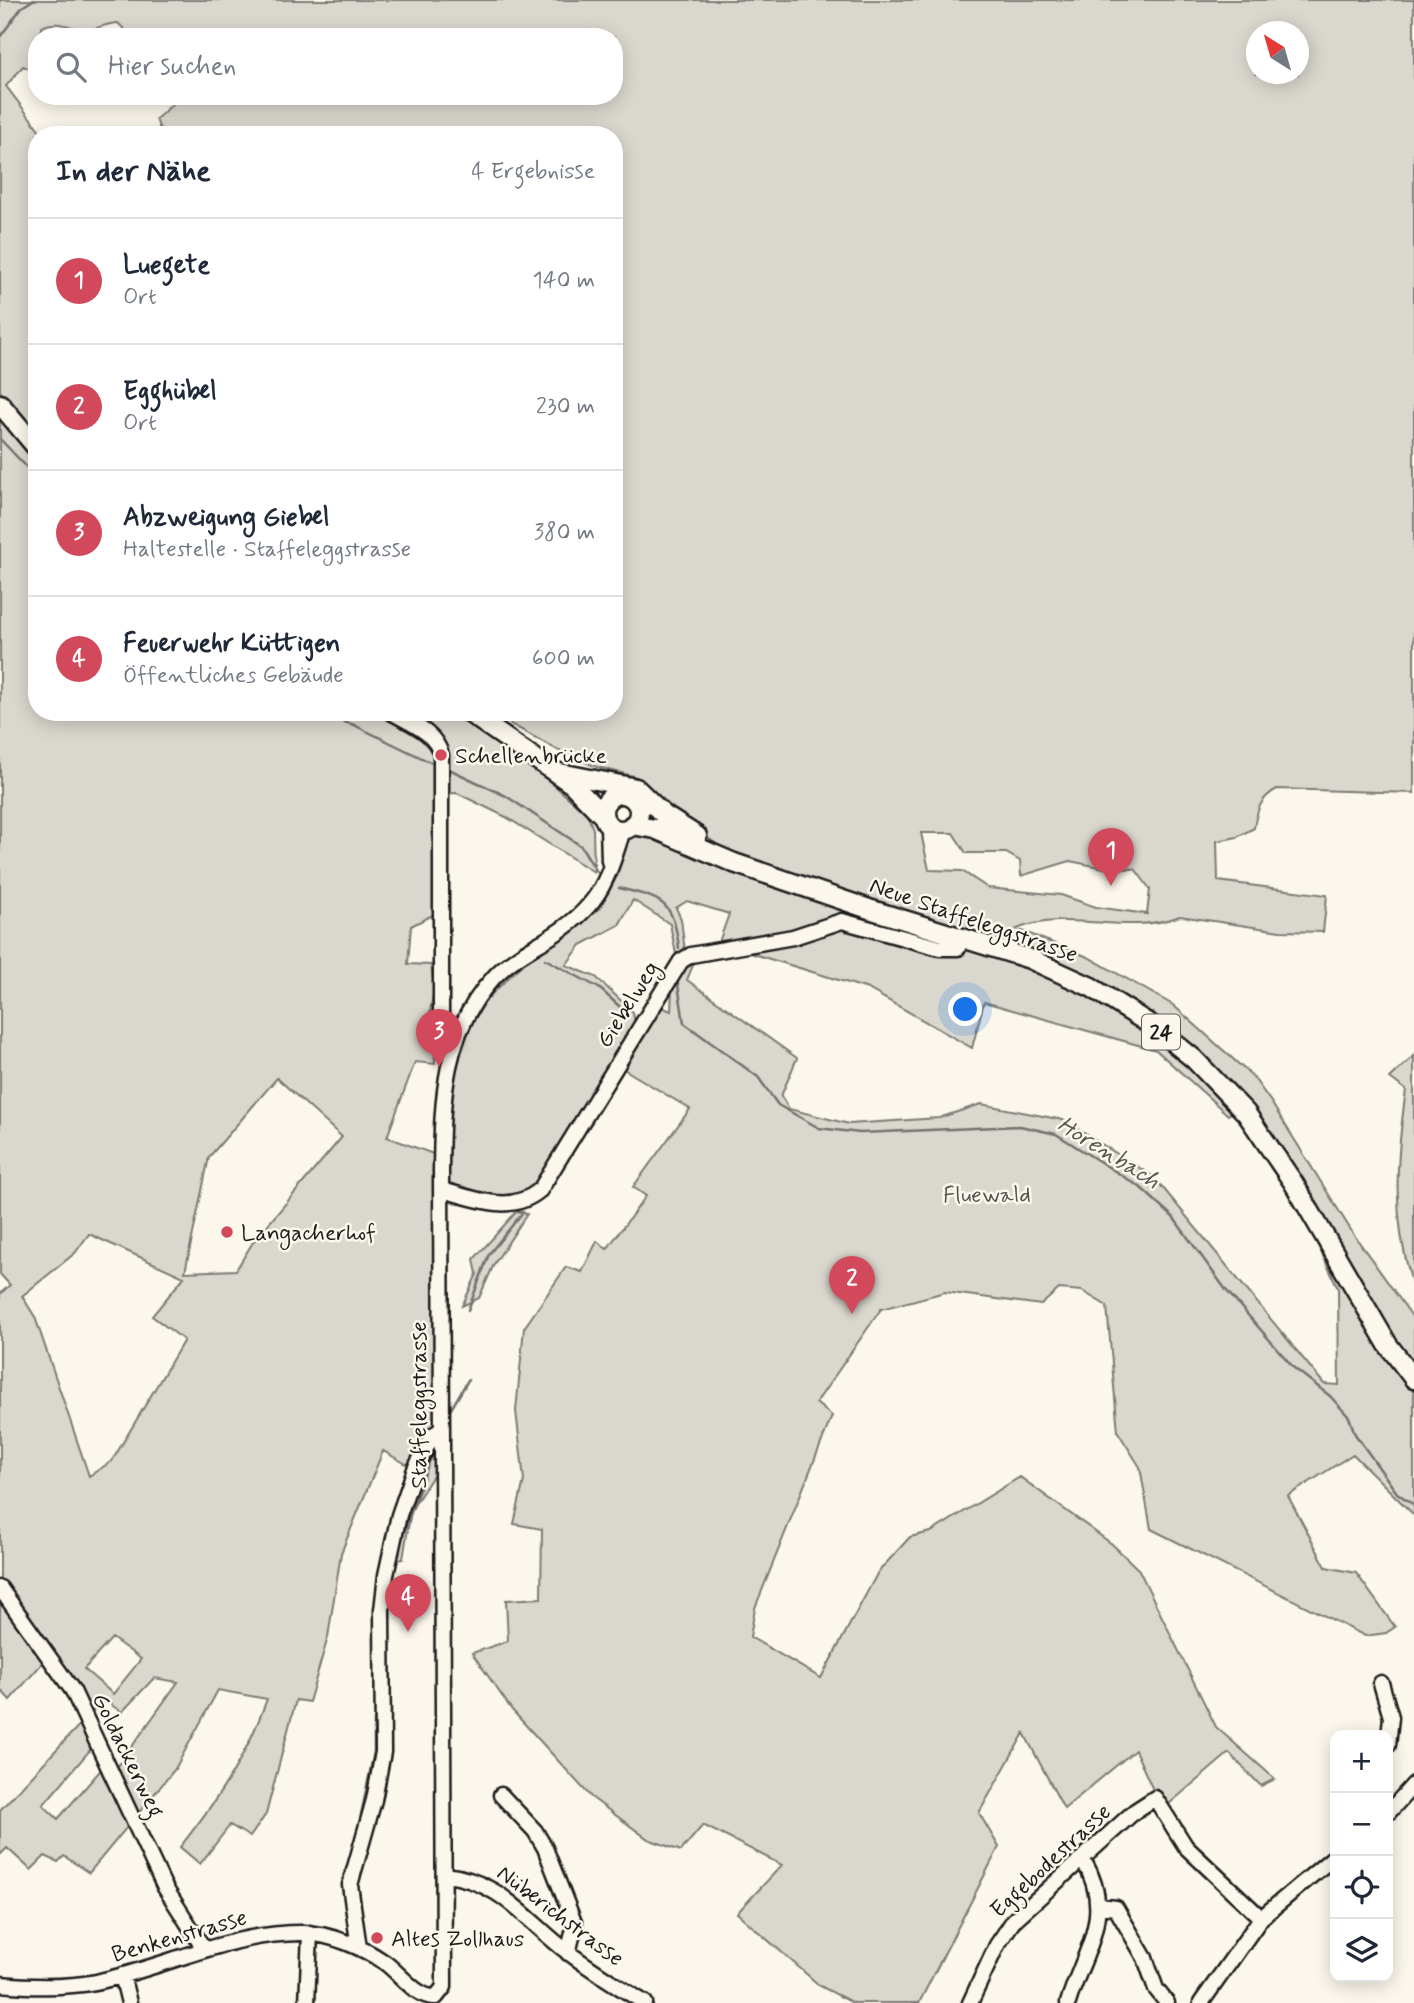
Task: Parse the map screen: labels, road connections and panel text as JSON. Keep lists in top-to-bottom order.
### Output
{
  "streets": {
    "main road": ["Neue Staffeleggstrasse", "24"],
    "street": [
      "Giebelweg",
      "Staffeleggstrasse",
      "Goldackerweg",
      "Eggebodestrasse",
      "Nüberichstrasse",
      "Benkenstrasse"
    ]
  },
  "crossings": [
    ["Neue Staffeleggstrasse", "24"],
    ["Neue Staffeleggstrasse", "Staffeleggstrasse"],
    ["Giebelweg", "Staffeleggstrasse"],
    ["24", "Staffeleggstrasse"],
    ["Staffeleggstrasse", "Nüberichstrasse"],
    ["Staffeleggstrasse", "Benkenstrasse"],
    ["Goldackerweg", "Benkenstrasse"]
  ],
  "water": ["Horenbach"],
  "parks": ["Fluewald"],
  "places": ["Schellenbrücke", "Langacherhof", "Altes Zollhaus"],
  "north": "top left",
  "page": {
    "search": "Hier suchen",
    "heading": ["In der Nähe", "4 Ergebnisse"],
    "list": [
      {
        "mark": "1",
        "name": "Luegete",
        "note": "Ort",
        "value": "140 m"
      },
      {
        "mark": "2",
        "name": "Egghübel",
        "note": "Ort",
        "value": "230 m"
      },
      {
        "mark": "3",
        "name": "Abzweigung Giebel",
        "note": "Haltestelle · Staffeleggstrasse",
        "value": "380 m"
      },
      {
        "mark": "4",
        "name": "Feuerwehr Küttigen",
        "note": "Öffentliches Gebäude",
        "value": "600 m"
      }
    ],
    "pins": [
      "1",
      "3",
      "2",
      "4"
    ],
    "map_buttons": ["+", "−"]
  }
}
